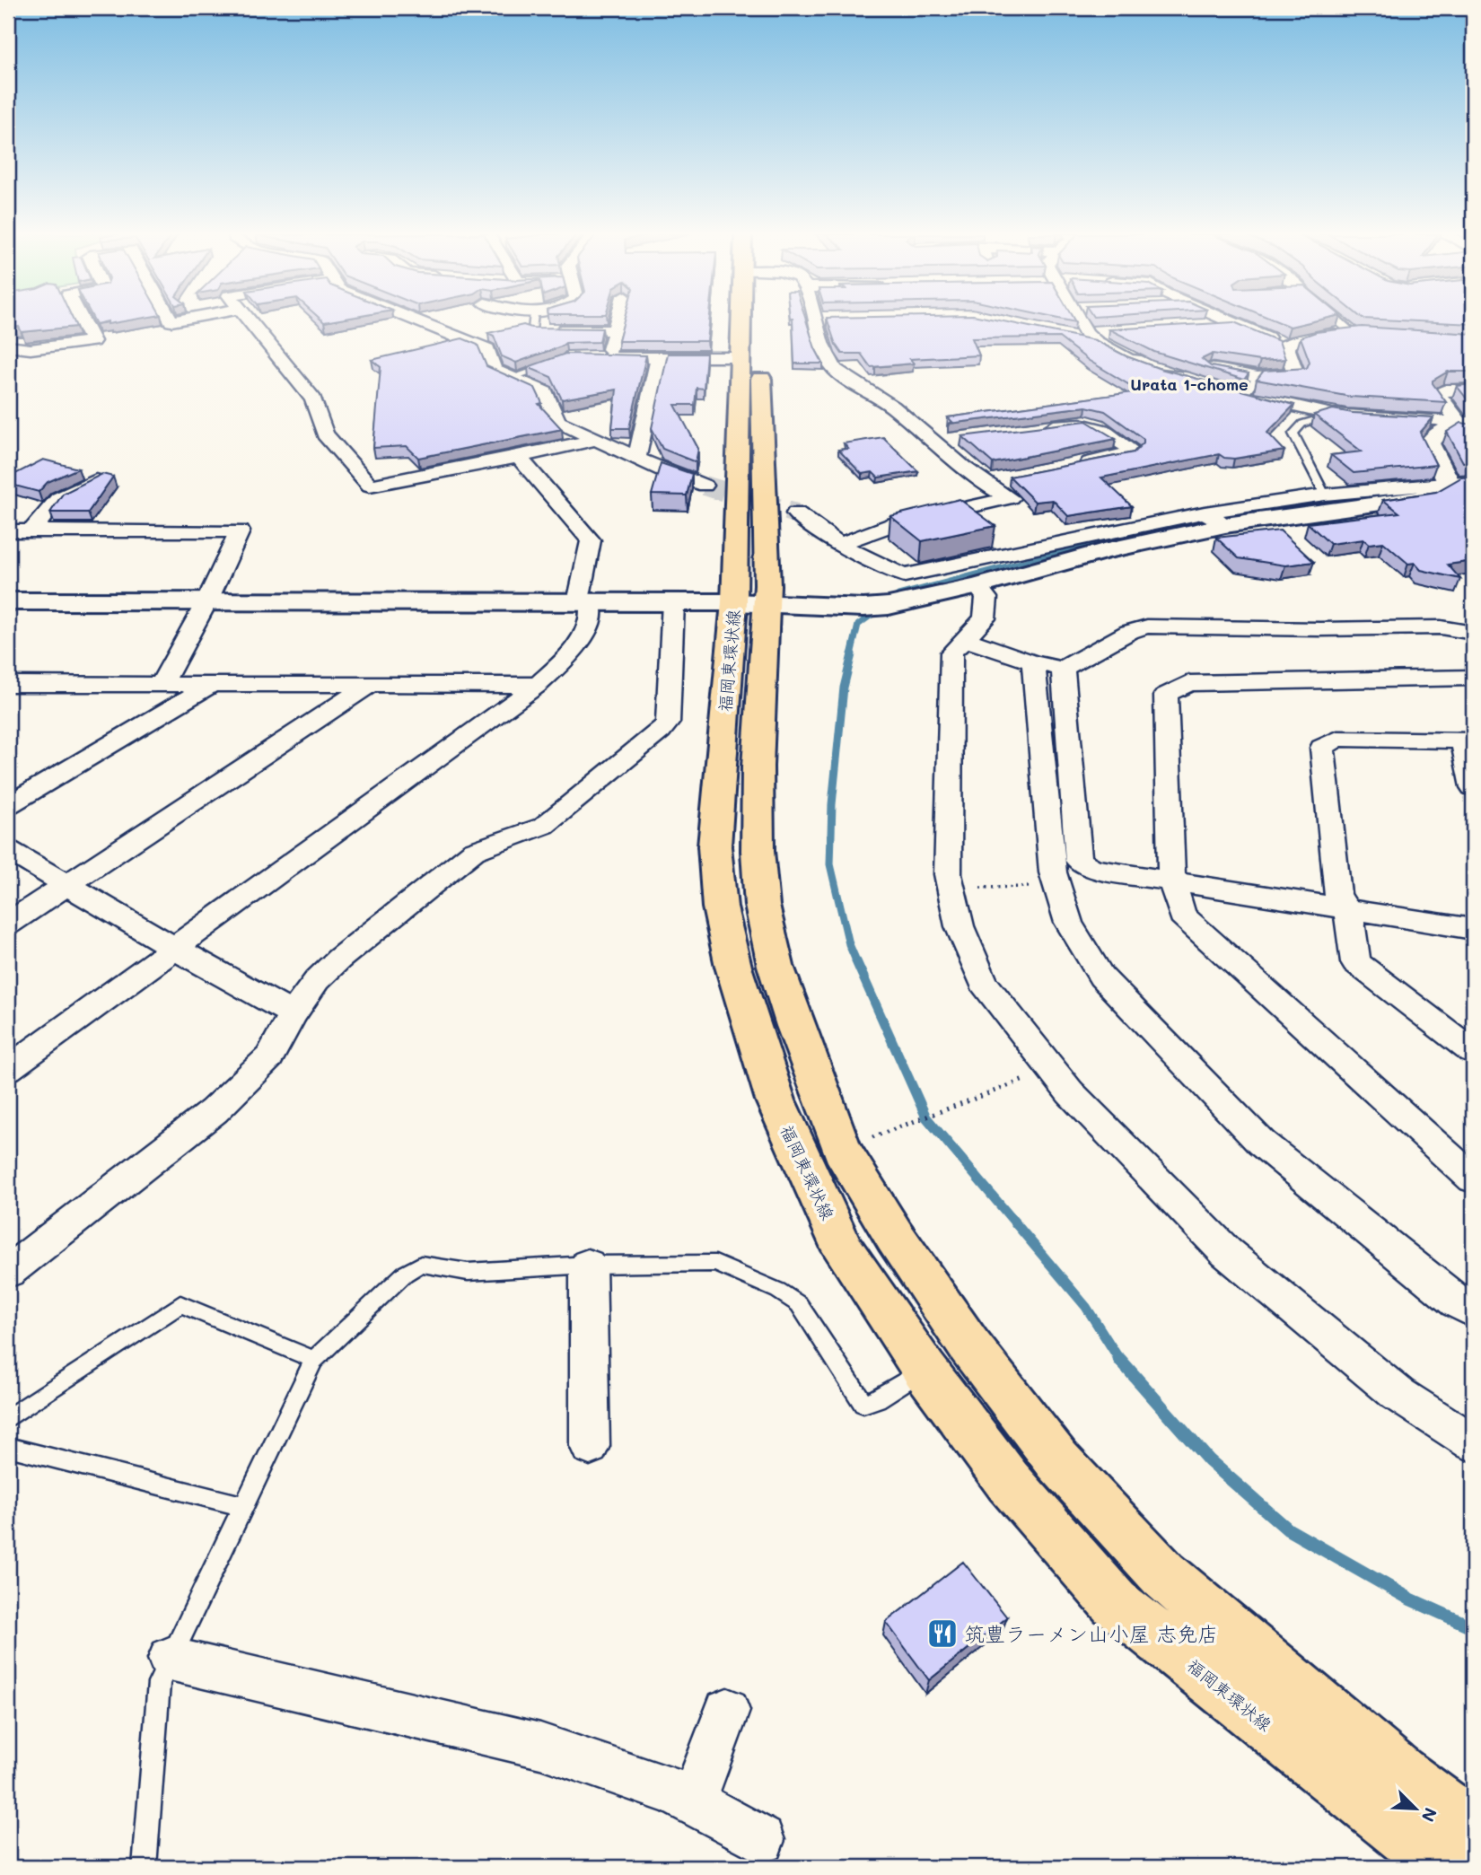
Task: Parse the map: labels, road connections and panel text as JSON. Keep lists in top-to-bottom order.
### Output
{
  "streets": {
    "main road": ["福岡東環状線"]
  },
  "districts": ["Urata 1-chome"],
  "places": {
    "restaurant": ["筑豊ラーメン山小屋 志免店"]
  },
  "north": "bottom right"
}
